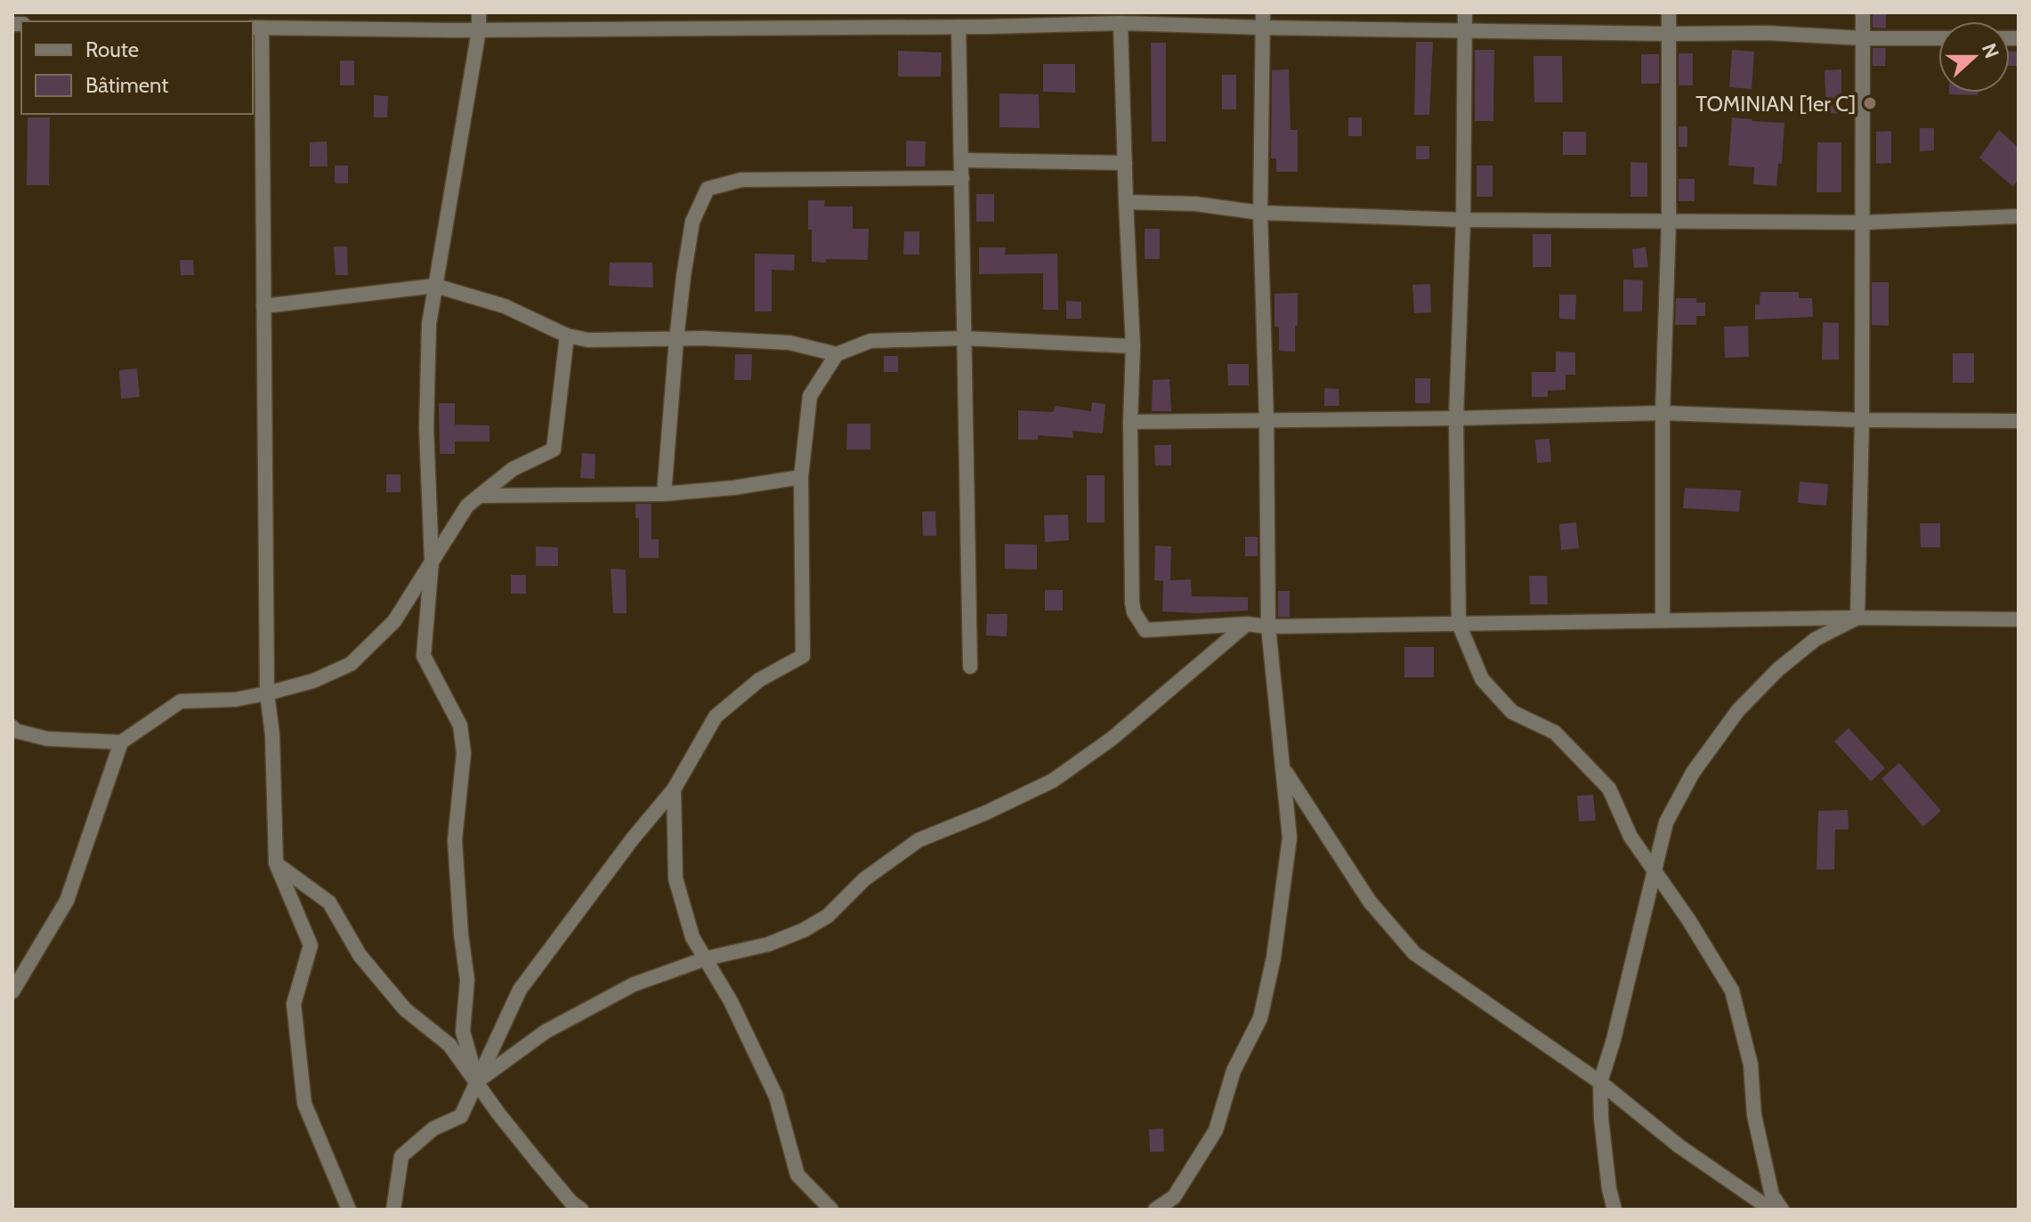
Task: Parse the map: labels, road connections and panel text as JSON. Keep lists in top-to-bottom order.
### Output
{
  "places": ["TOMINIAN [1er C]"],
  "legend": ["Route", "Bâtiment"],
  "north": "right"
}
